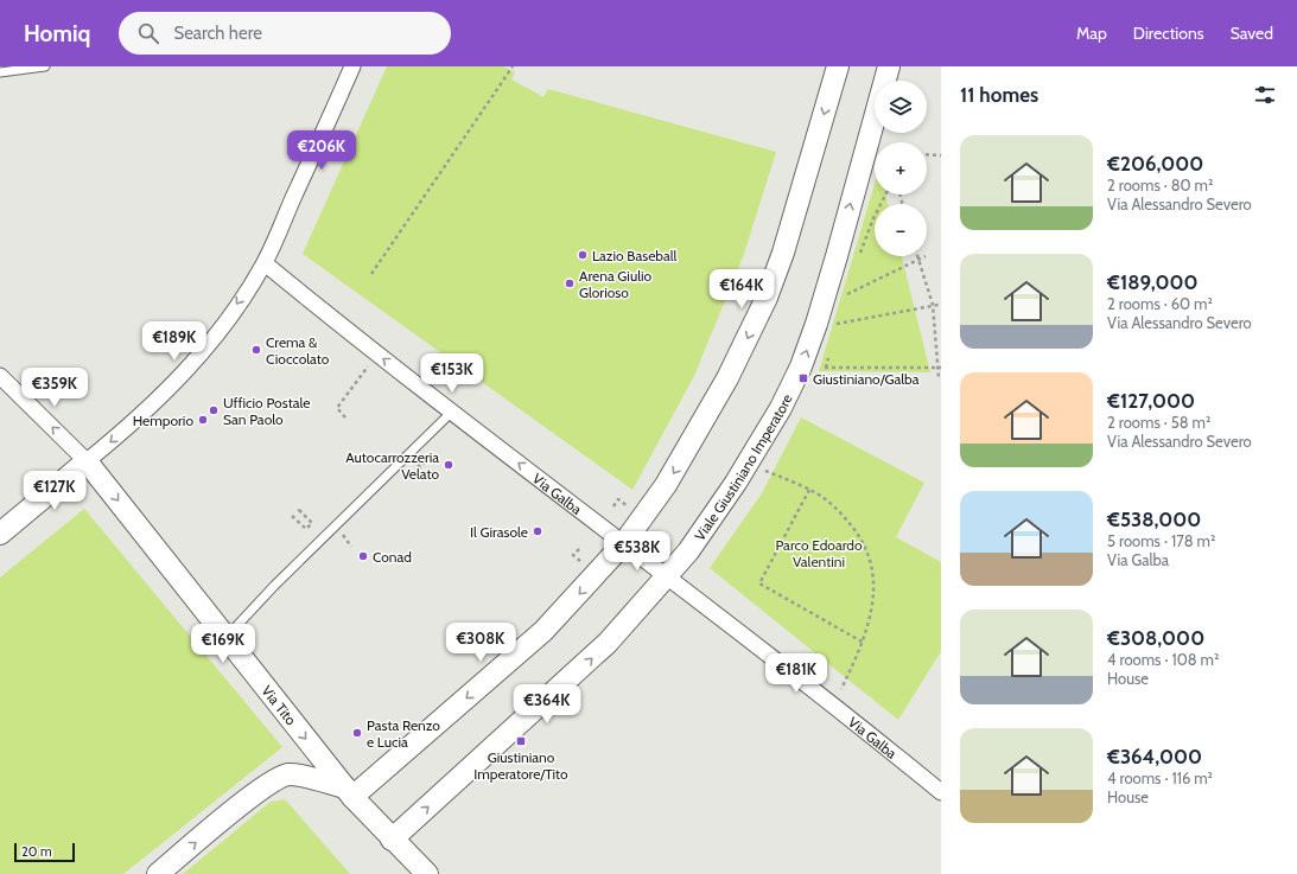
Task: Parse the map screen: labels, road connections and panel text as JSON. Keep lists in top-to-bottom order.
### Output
{
  "streets": {
    "street": ["Viale Giustiniano Imperatore", "Via Galba", "Via Tito"]
  },
  "crossings": [
    ["Viale Giustiniano Imperatore", "Via Galba"],
    ["Viale Giustiniano Imperatore", "Via Tito"]
  ],
  "one_way": ["Via Galba", "Via Tito"],
  "parks": ["Parco Edoardo Valentini"],
  "places": {
    "other": [
      "Lazio Baseball",
      "Arena Giulio Glorioso",
      "Crema & Cioccolato",
      "Ufficio Postale San Paolo",
      "Hemporio",
      "Autocarrozzeria Velato",
      "Il Girasole",
      "Conad",
      "Pasta Renzo e Lucia"
    ],
    "transit": ["Giustiniano/Galba", "Giustiniano Imperatore/Tito"]
  },
  "scale_bar": "20 m",
  "page": {
    "header": "Homiq",
    "search": "Search here",
    "nav": ["Map", "Directions", "Saved"],
    "heading": "11 homes",
    "map_buttons": ["+", "−"],
    "list": [
      {
        "name": "€206,000",
        "note": "2 rooms · 80 m² · Via Alessandro Severo"
      },
      {
        "name": "€189,000",
        "note": "2 rooms · 60 m² · Via Alessandro Severo"
      },
      {
        "name": "€127,000",
        "note": "2 rooms · 58 m² · Via Alessandro Severo"
      },
      {
        "name": "€538,000",
        "note": "5 rooms · 178 m² · Via Galba"
      },
      {
        "name": "€308,000",
        "note": "4 rooms · 108 m² · House"
      },
      {
        "name": "€364,000",
        "note": "4 rooms · 116 m² · House"
      }
    ],
    "price": [
      "€206K",
      "€164K",
      "€189K",
      "€153K",
      "€359K",
      "€127K",
      "€538K",
      "€308K",
      "€169K",
      "€181K",
      "€364K"
    ],
    "scale": "20 m"
  }
}
